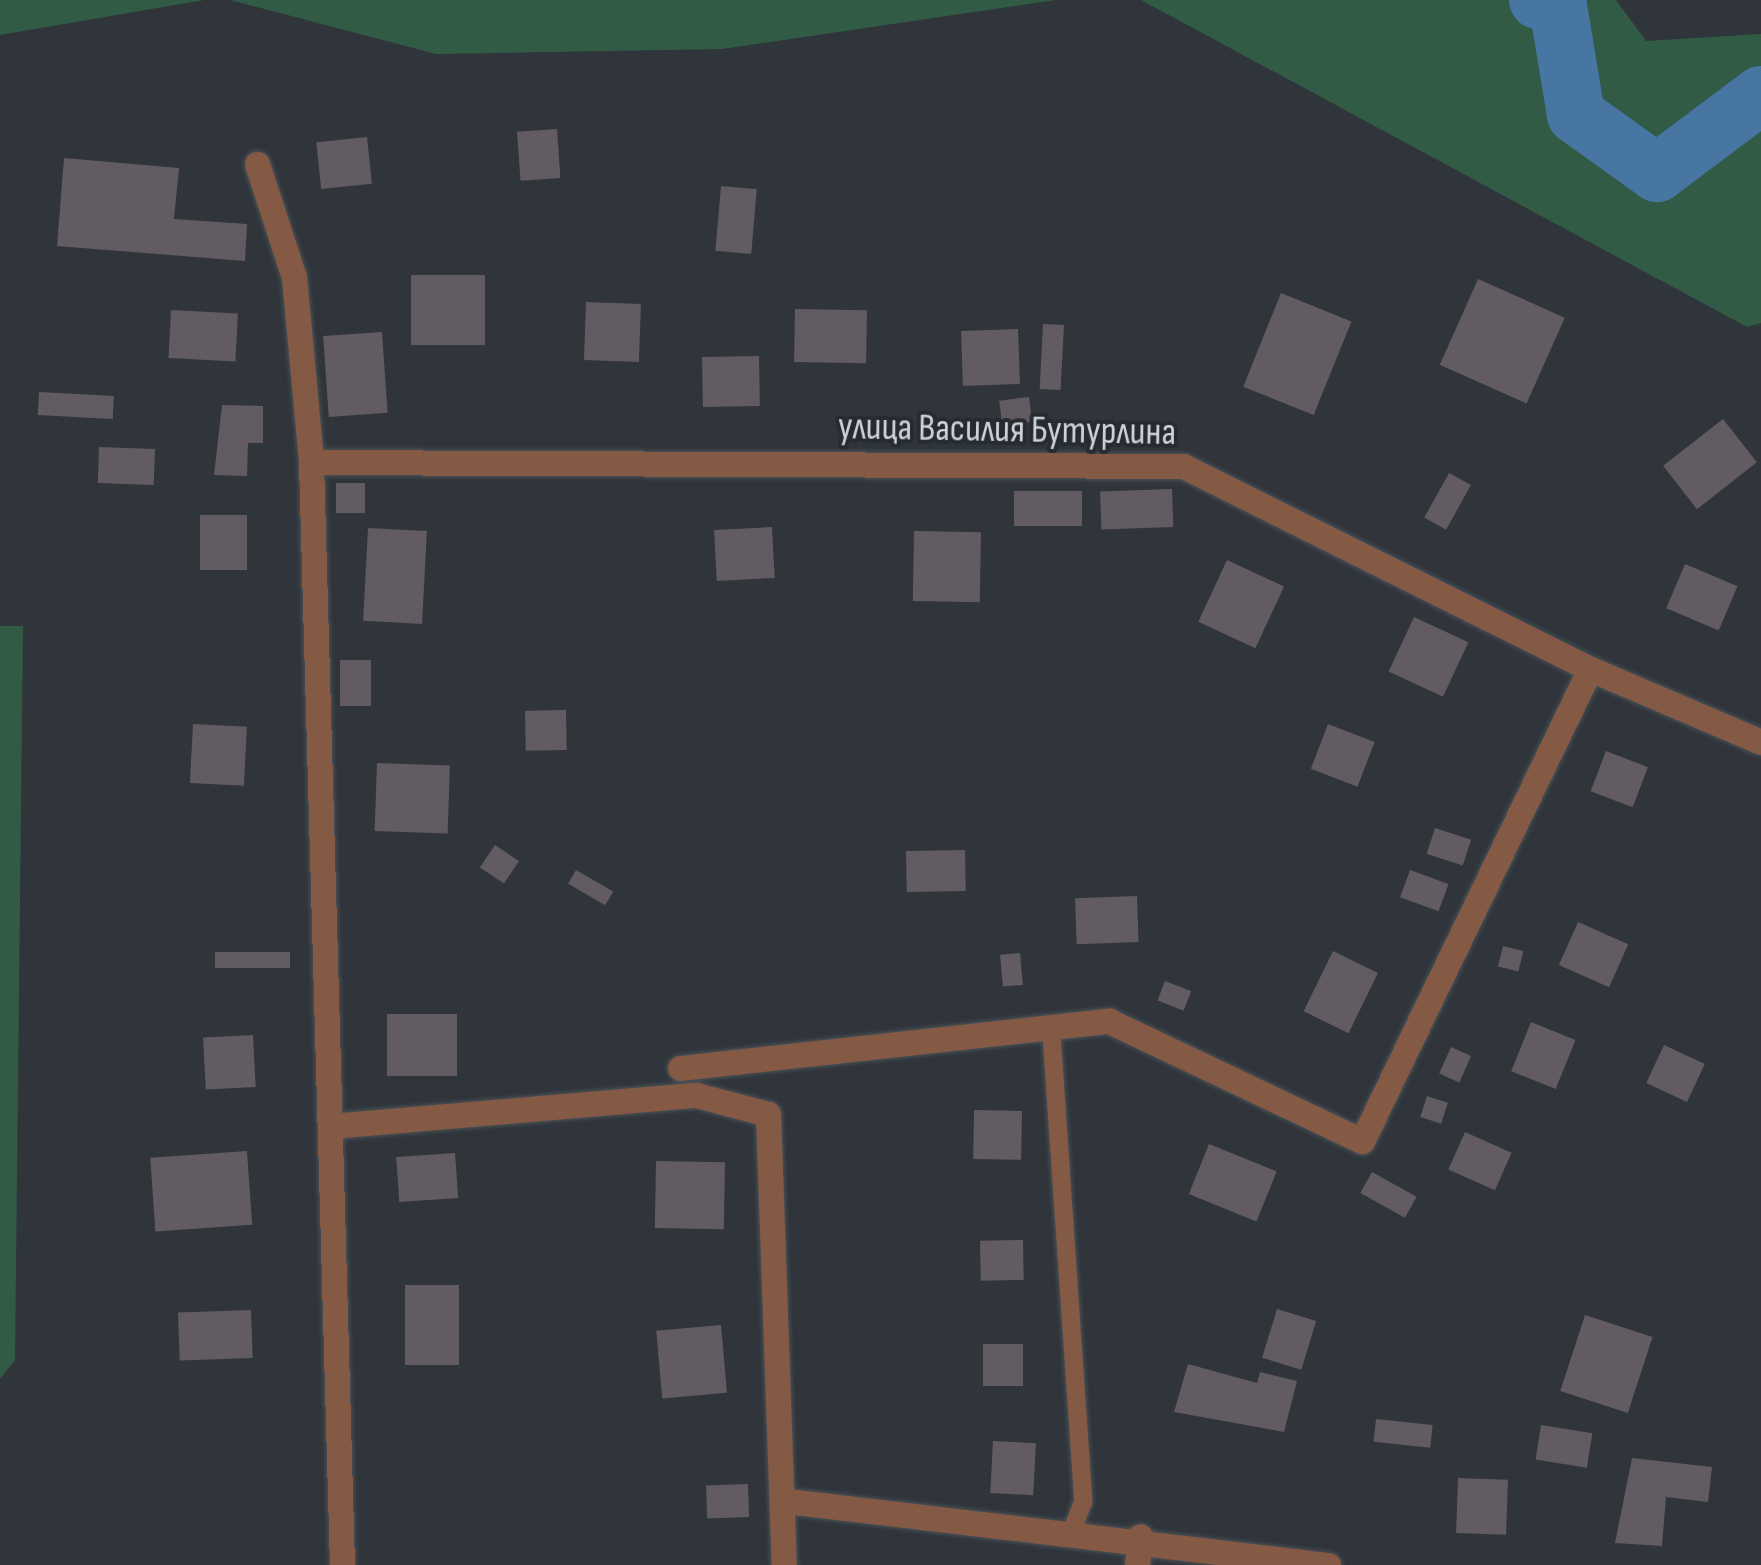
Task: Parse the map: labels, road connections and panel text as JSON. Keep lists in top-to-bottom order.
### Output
{
  "streets": {
    "street": ["улица Василия Бутурлина"]
  }
}
